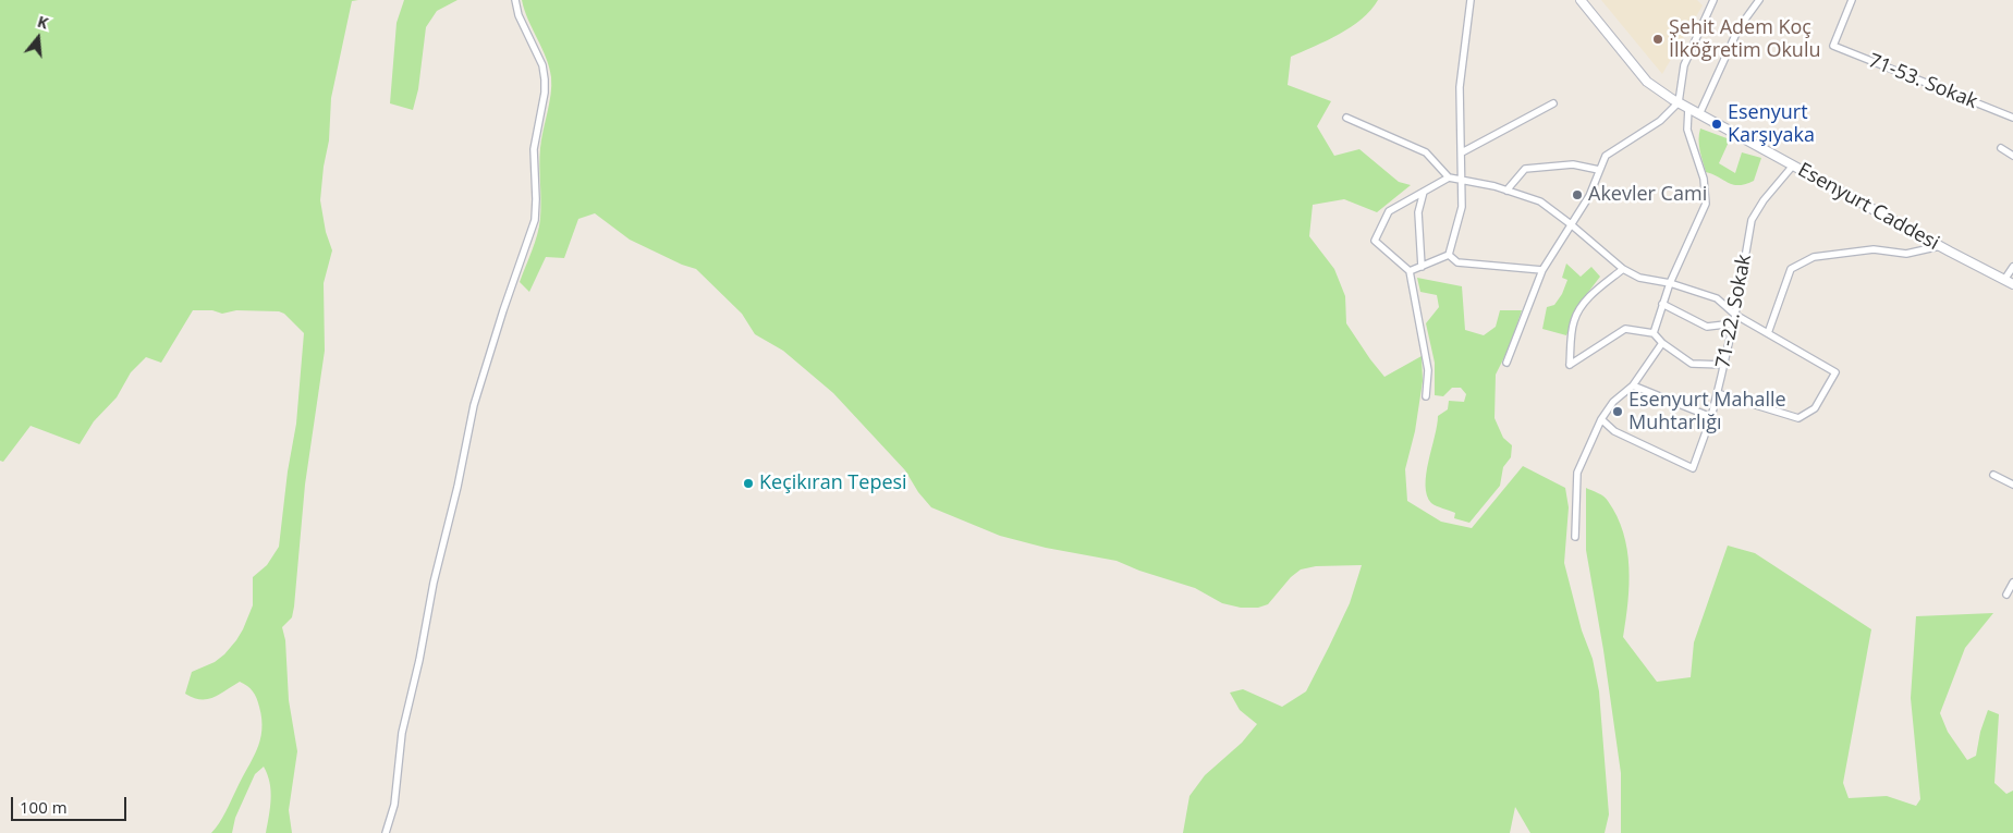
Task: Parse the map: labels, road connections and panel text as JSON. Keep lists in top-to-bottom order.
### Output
{
  "streets": {
    "street": ["71-53. Sokak", "Esenyurt Caddesi", "71-22. Sokak"]
  },
  "crossings": [
    ["Esenyurt Caddesi", "71-22. Sokak"]
  ],
  "places": [
    "Şehit Adem Koç İlköğretim Okulu",
    "Esenyurt Karşıyaka",
    "Akevler Cami",
    "Esenyurt Mahalle Muhtarlığı",
    "Keçikıran Tepesi"
  ],
  "scale_bar": "100 m",
  "north": "top"
}
